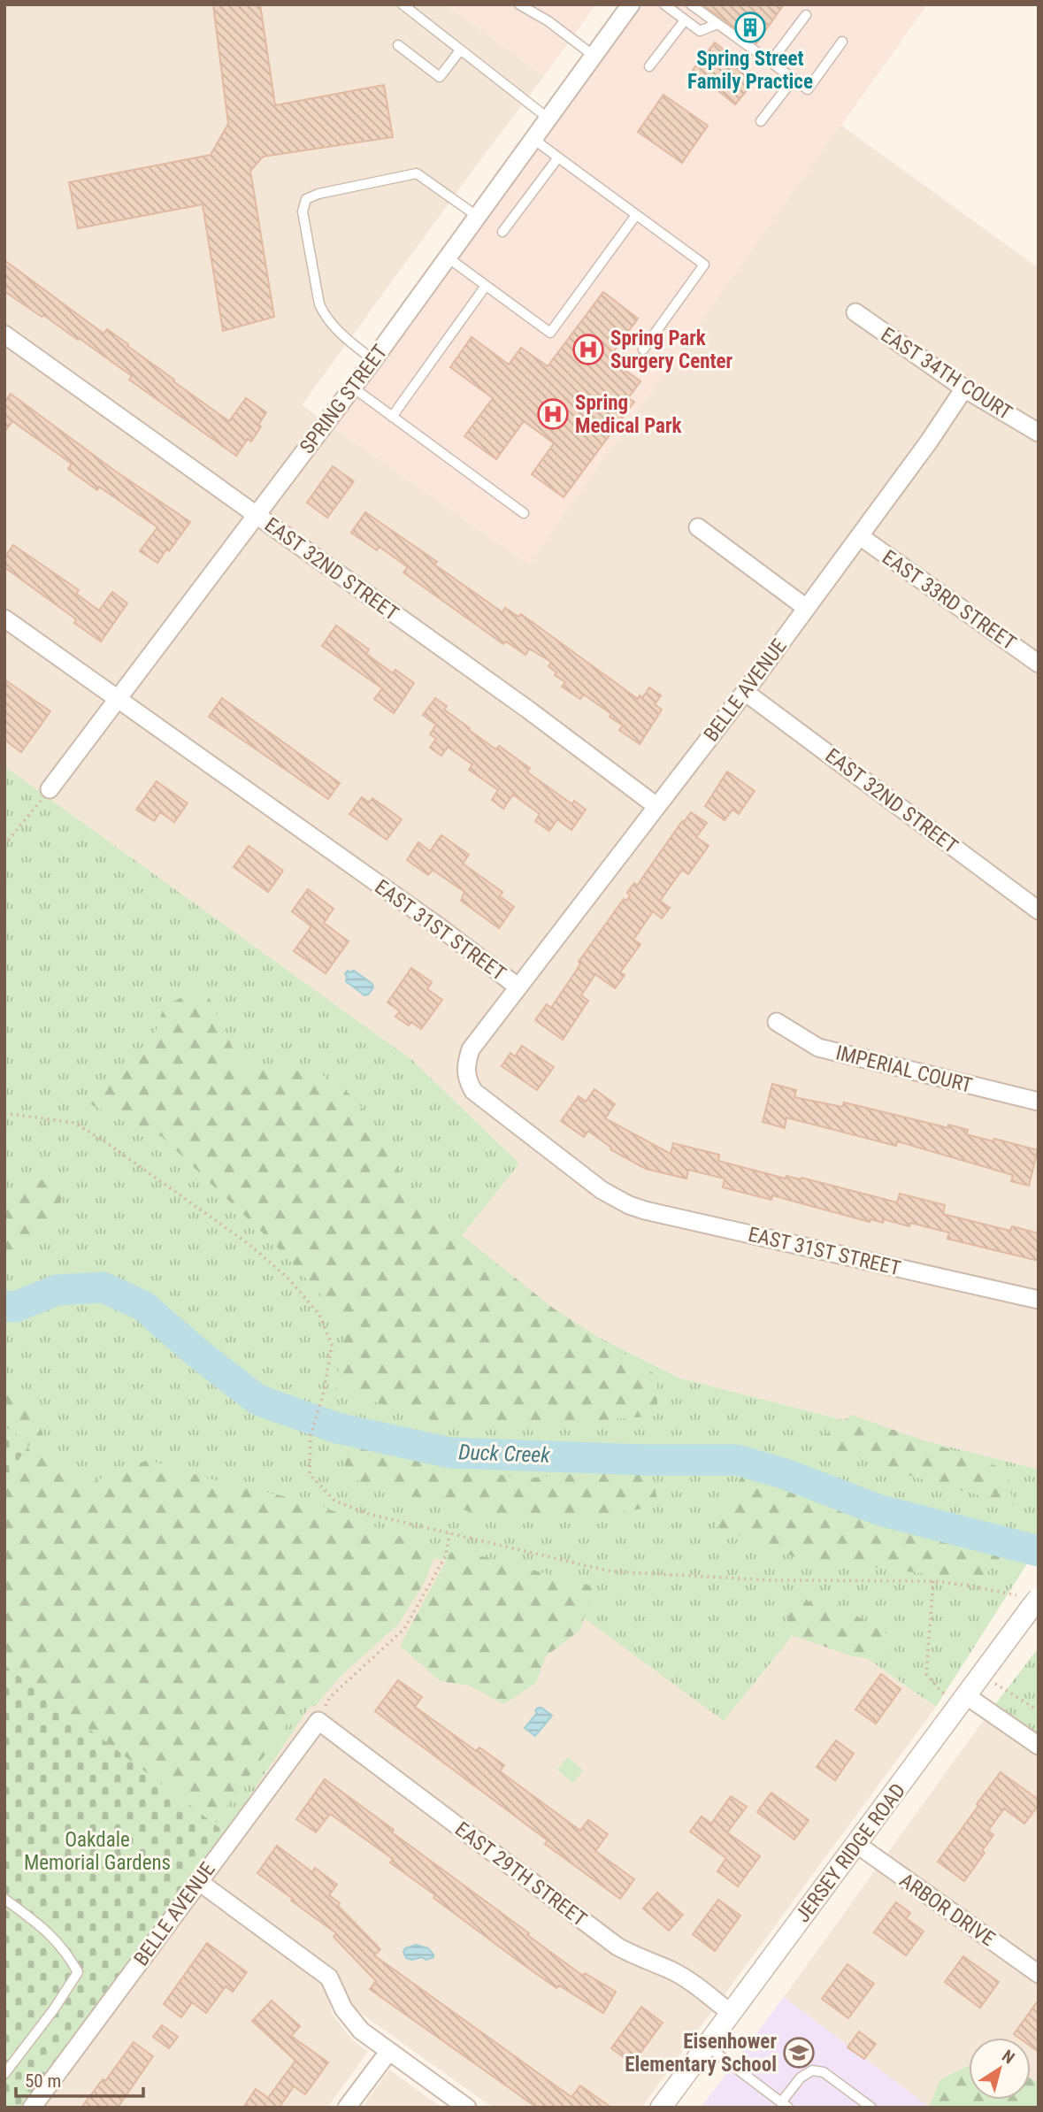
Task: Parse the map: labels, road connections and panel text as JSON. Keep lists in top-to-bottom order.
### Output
{
  "streets": {
    "street": [
      "EAST 34TH COURT",
      "SPRING STREET",
      "EAST 32ND STREET",
      "EAST 33RD STREET",
      "BELLE AVENUE",
      "EAST 31ST STREET",
      "IMPERIAL COURT",
      "JERSEY RIDGE ROAD",
      "EAST 29TH STREET",
      "ARBOR DRIVE"
    ]
  },
  "crossings": [
    ["EAST 34TH COURT", "BELLE AVENUE"],
    ["SPRING STREET", "EAST 32ND STREET"],
    ["SPRING STREET", "EAST 31ST STREET"],
    ["EAST 32ND STREET", "BELLE AVENUE"],
    ["EAST 33RD STREET", "BELLE AVENUE"],
    ["BELLE AVENUE", "EAST 31ST STREET"],
    ["BELLE AVENUE", "EAST 29TH STREET"],
    ["JERSEY RIDGE ROAD", "EAST 29TH STREET"],
    ["JERSEY RIDGE ROAD", "ARBOR DRIVE"]
  ],
  "water": ["Duck Creek"],
  "parks": ["Oakdale Memorial Gardens"],
  "places": {
    "building": ["Spring Street Family Practice"],
    "hospital": ["Spring Park Surgery Center", "Spring Medical Park"],
    "school or university": ["Eisenhower Elementary School"]
  },
  "scale_bar": "50 m",
  "north": "top right"
}
